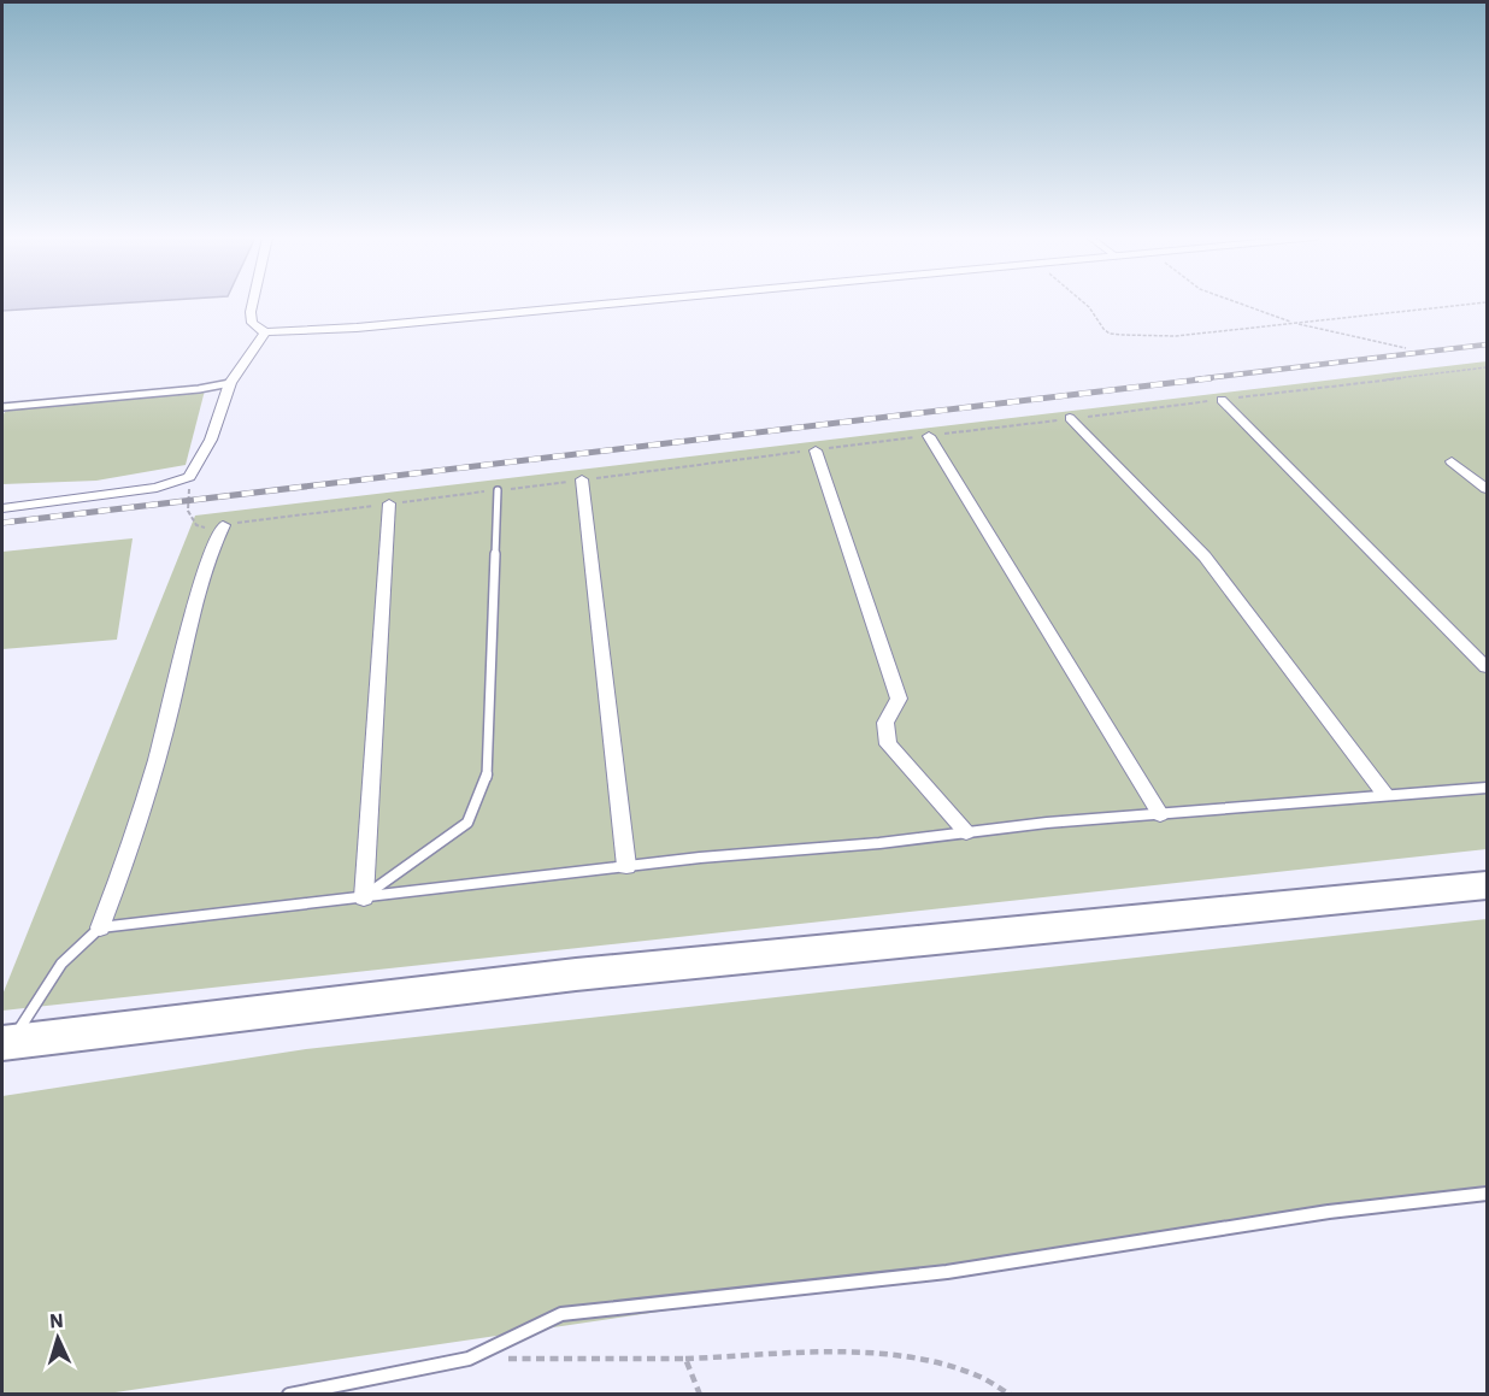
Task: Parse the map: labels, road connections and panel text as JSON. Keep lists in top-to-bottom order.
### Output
{
  "north": "top"
}
